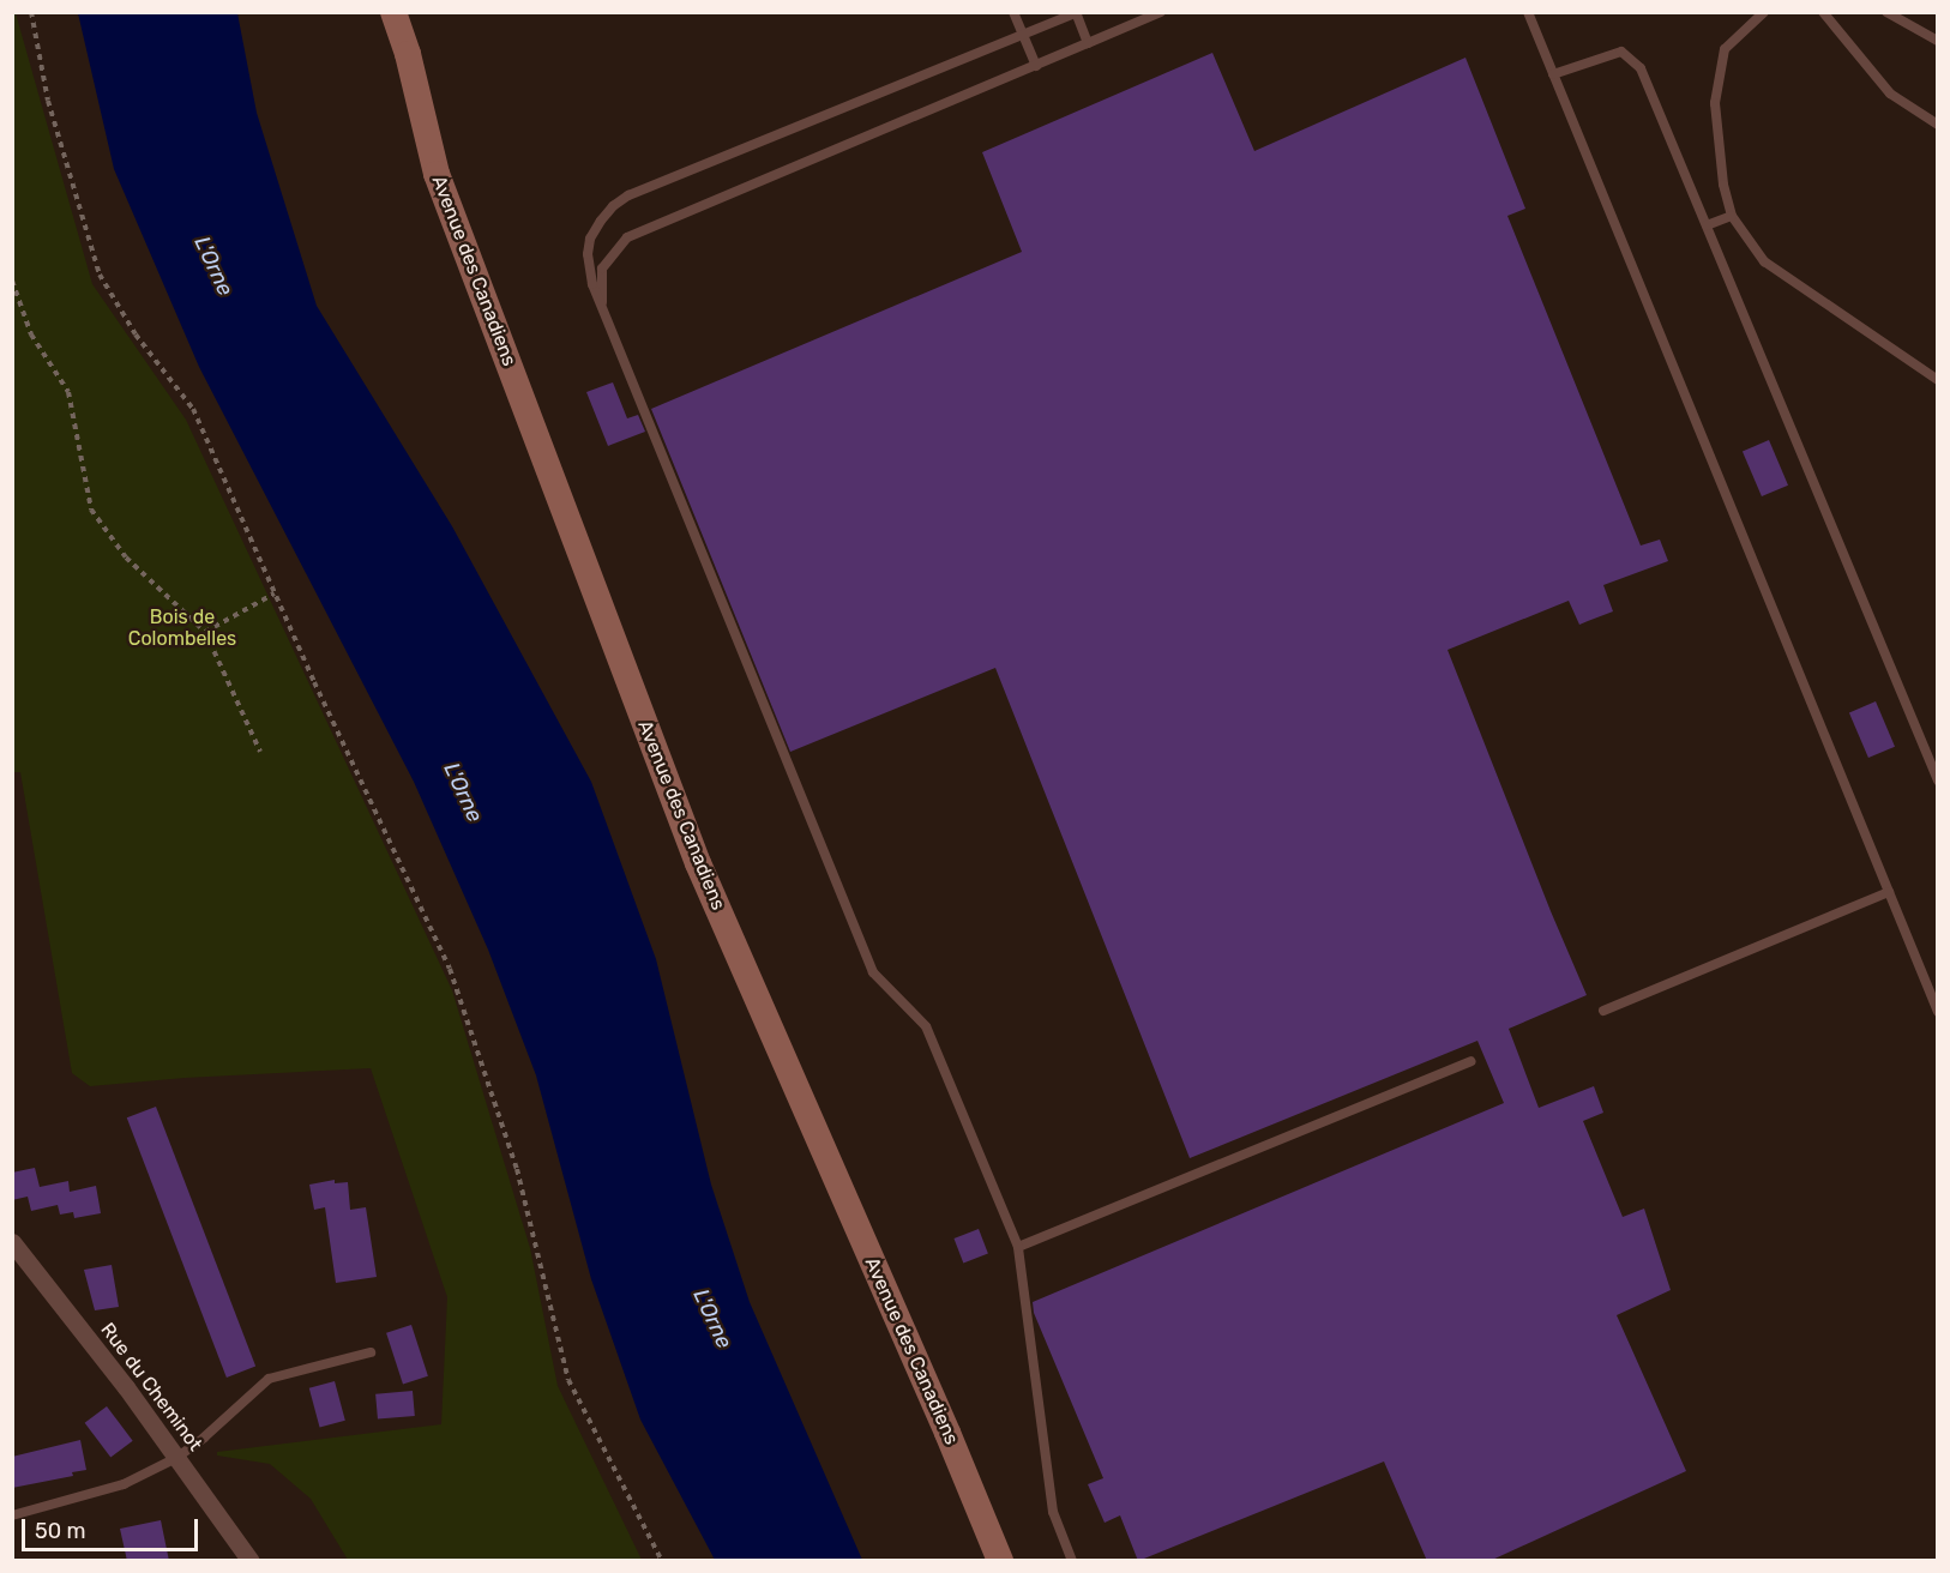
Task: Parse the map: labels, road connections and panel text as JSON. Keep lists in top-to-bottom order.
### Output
{
  "streets": {
    "street": ["Avenue des Canadiens", "Rue du Cheminot"]
  },
  "water": ["L'Orne"],
  "parks": ["Bois de Colombelles"],
  "scale_bar": "50 m"
}
